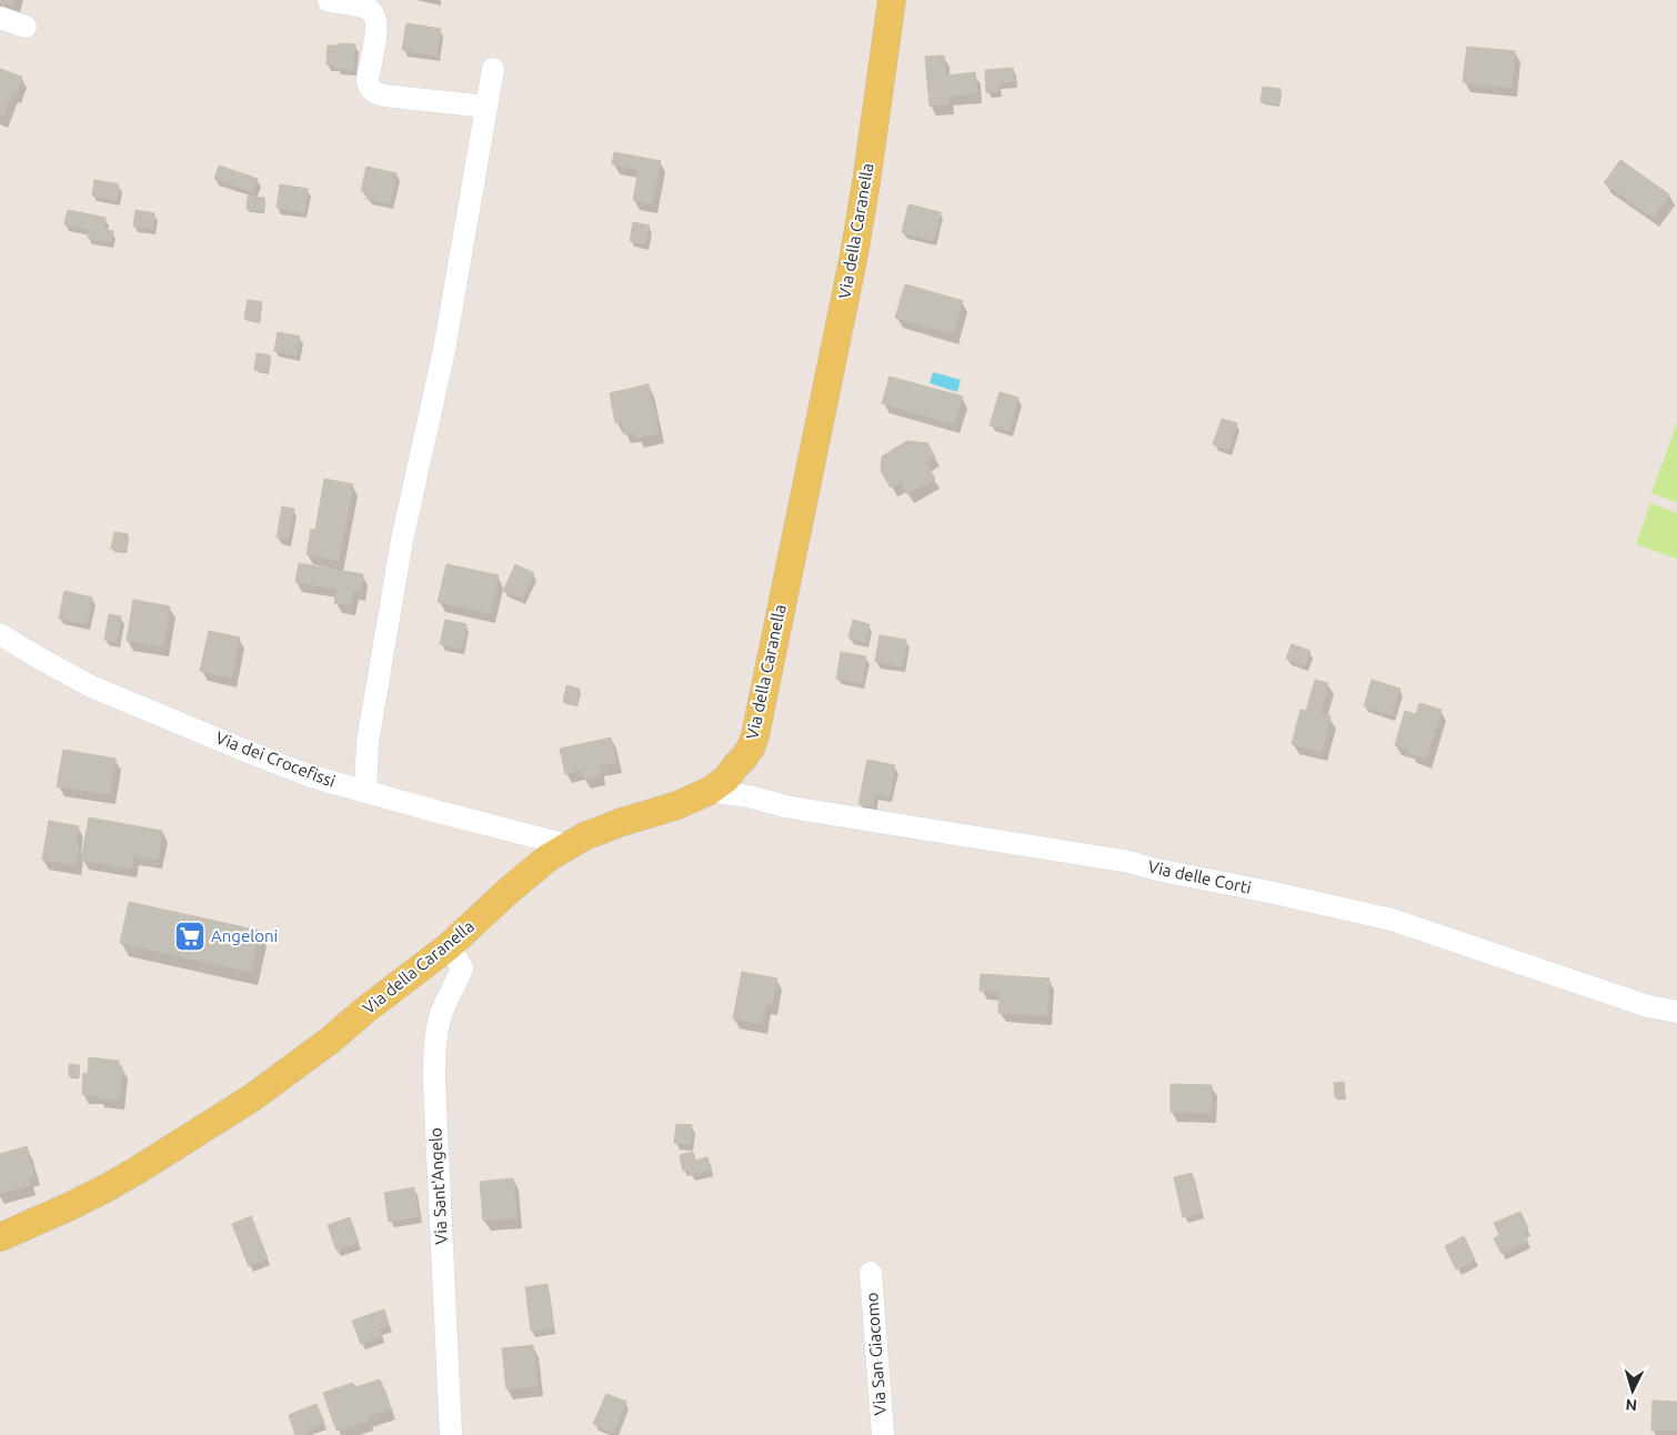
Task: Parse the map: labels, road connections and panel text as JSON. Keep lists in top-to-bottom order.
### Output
{
  "streets": {
    "main road": ["Via della Caranella"],
    "street": [
      "Via dei Crocefissi",
      "Via delle Corti",
      "Via Sant'Angelo",
      "Via San Giacomo"
    ]
  },
  "crossings": [
    ["Via della Caranella", "Via dei Crocefissi"],
    ["Via della Caranella", "Via delle Corti"],
    ["Via della Caranella", "Via Sant'Angelo"]
  ],
  "places": {
    "supermarket": ["Angeloni"]
  },
  "north": "bottom"
}
